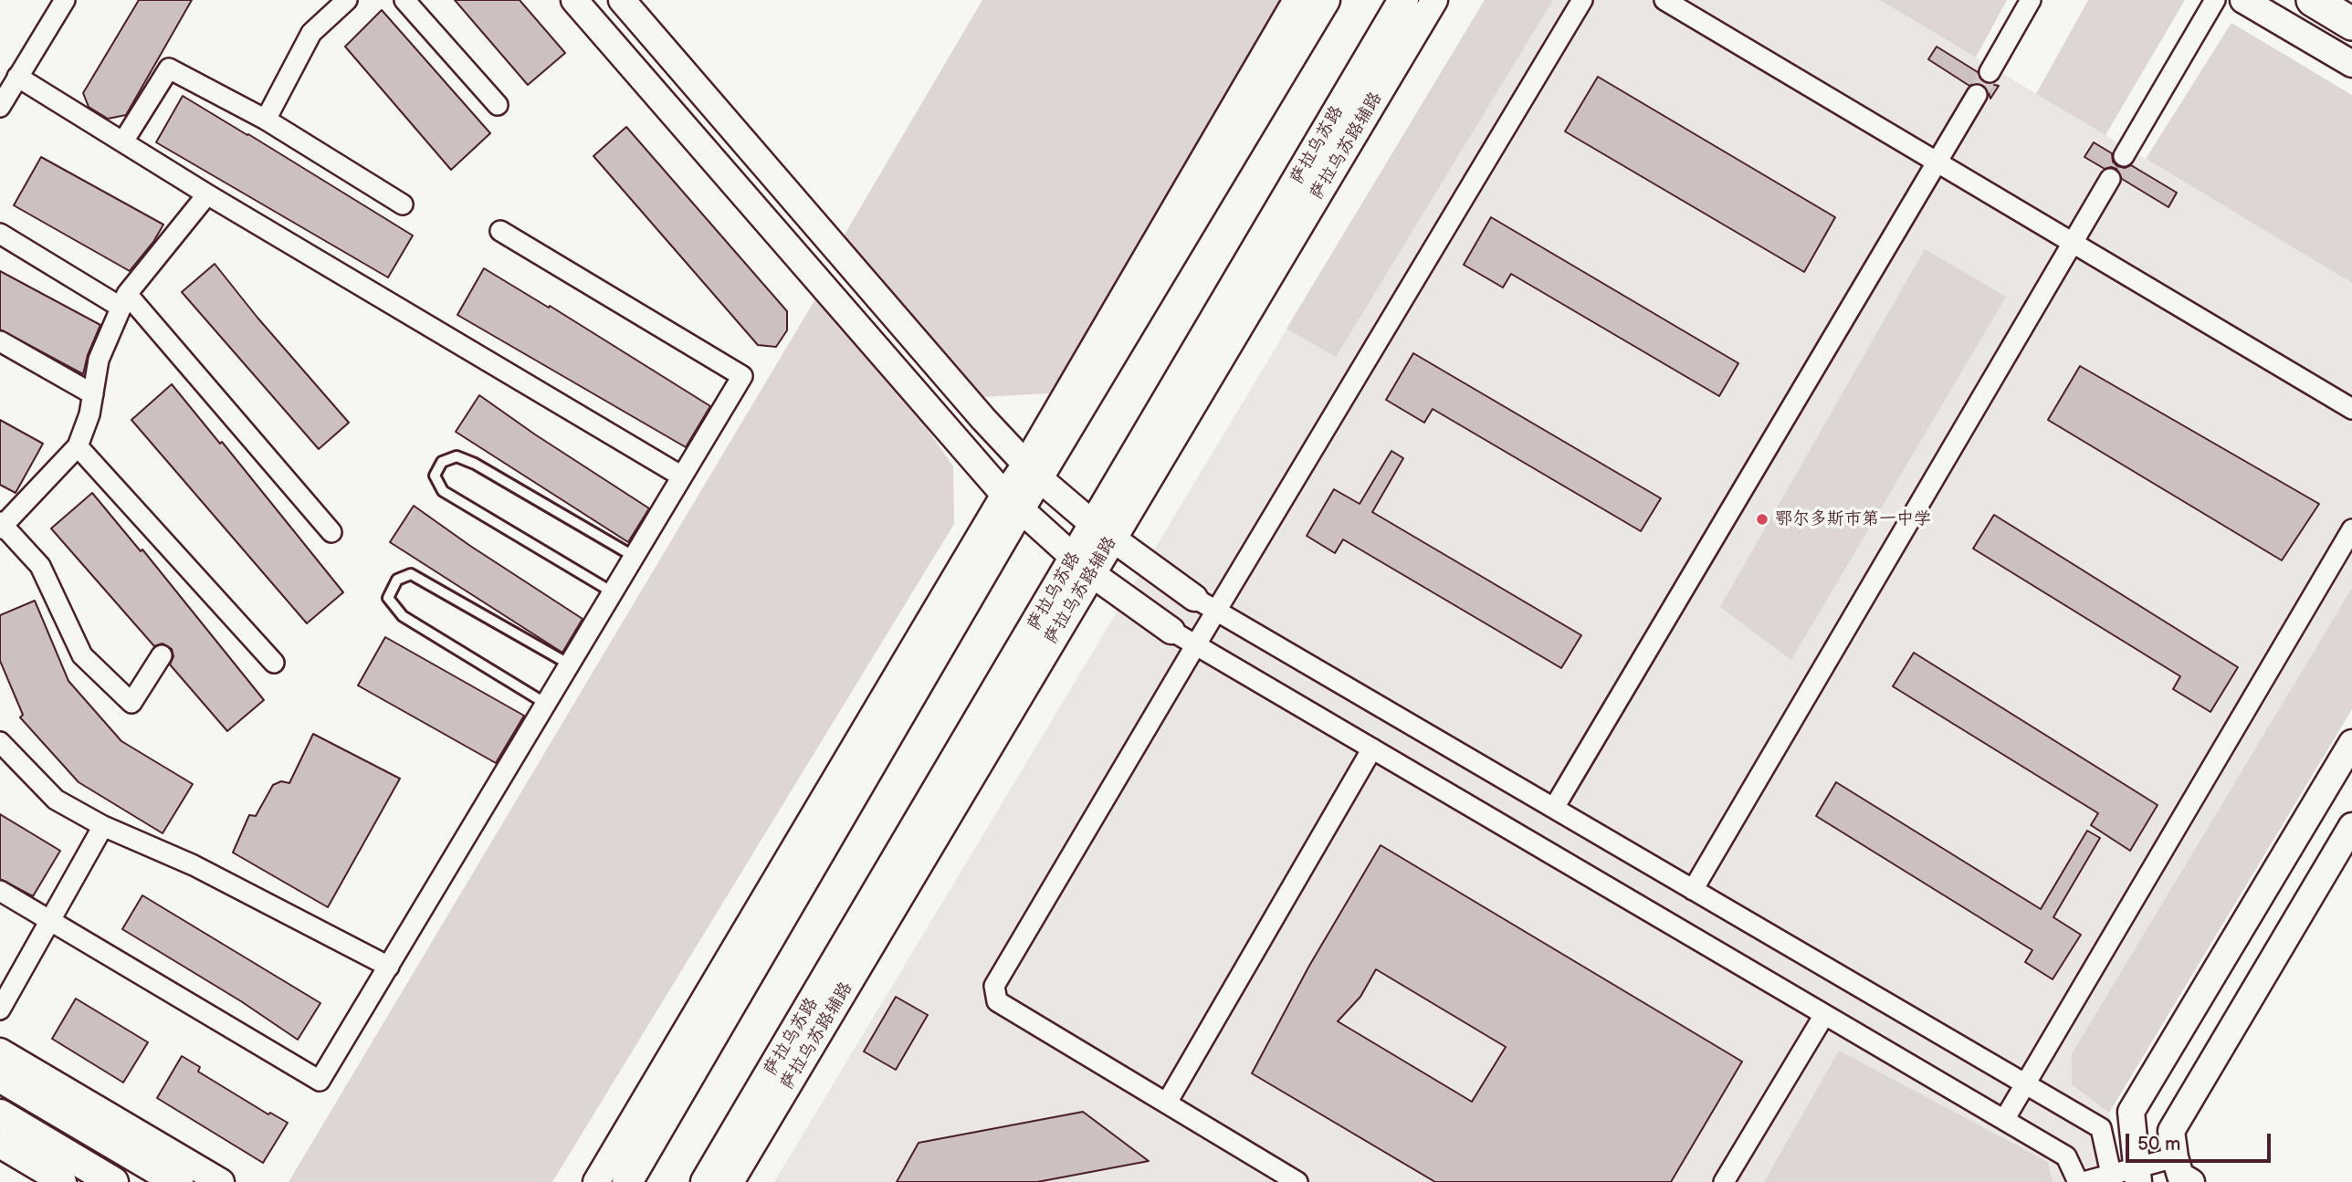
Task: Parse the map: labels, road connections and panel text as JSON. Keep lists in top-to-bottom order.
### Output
{
  "streets": {
    "main road": ["萨拉乌苏路"],
    "street": ["萨拉乌苏路辅路"]
  },
  "crossings": [
    ["萨拉乌苏路", "萨拉乌苏路辅路"]
  ],
  "places": ["鄂尔多斯市第一中学"],
  "scale_bar": "50 m"
}
